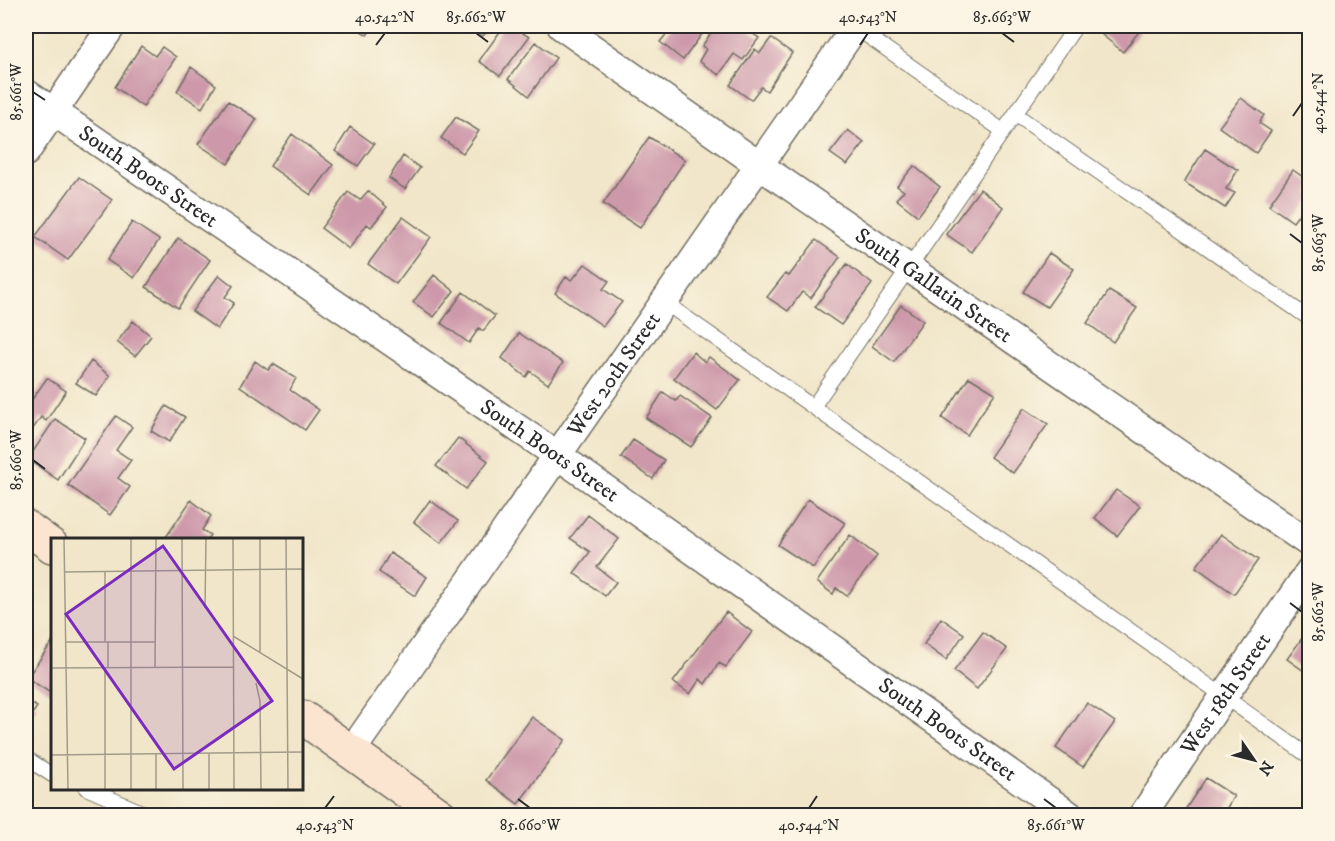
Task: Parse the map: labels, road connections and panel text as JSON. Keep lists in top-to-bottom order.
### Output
{
  "streets": {
    "street": [
      "South Boots Street",
      "South Gallatin Street",
      "West 20th Street",
      "West 18th Street"
    ]
  },
  "crossings": [
    ["South Boots Street", "West 20th Street"],
    ["South Gallatin Street", "West 20th Street"]
  ],
  "north": "bottom right",
  "coordinates": [
    "40.542°N",
    "85.662°W",
    "40.543°N",
    "85.663°W",
    "85.661°W",
    "40.544°N",
    "85.660°W"
  ]
}
